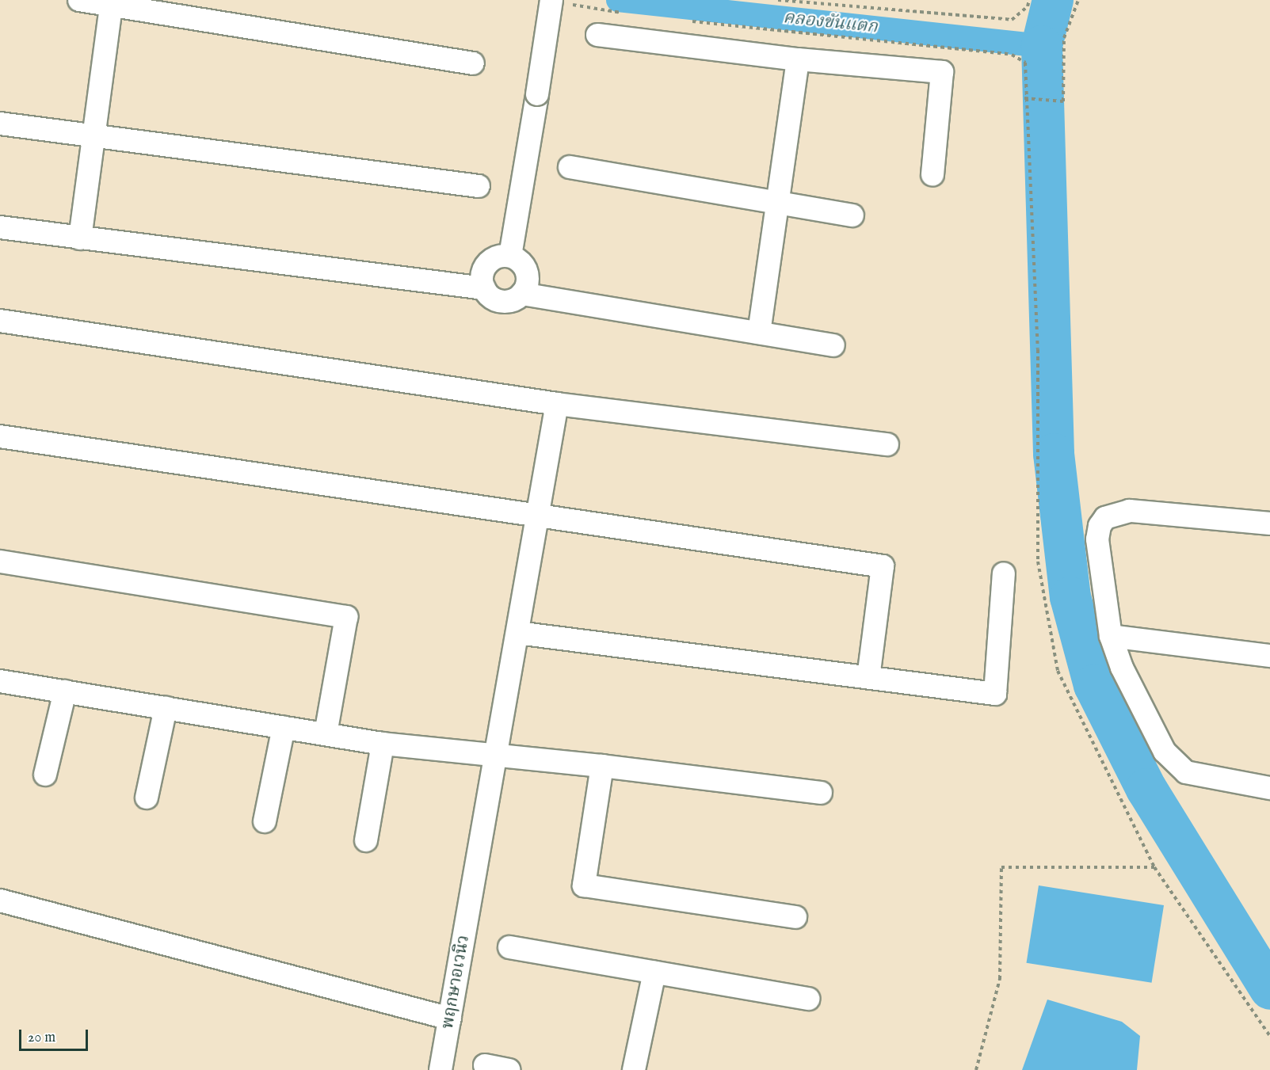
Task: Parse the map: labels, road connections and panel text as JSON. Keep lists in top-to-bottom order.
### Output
{
  "streets": {
    "street": ["พฤกษาอเวนิว"]
  },
  "water": ["คลองขันแตก"],
  "scale_bar": "20 m"
}
